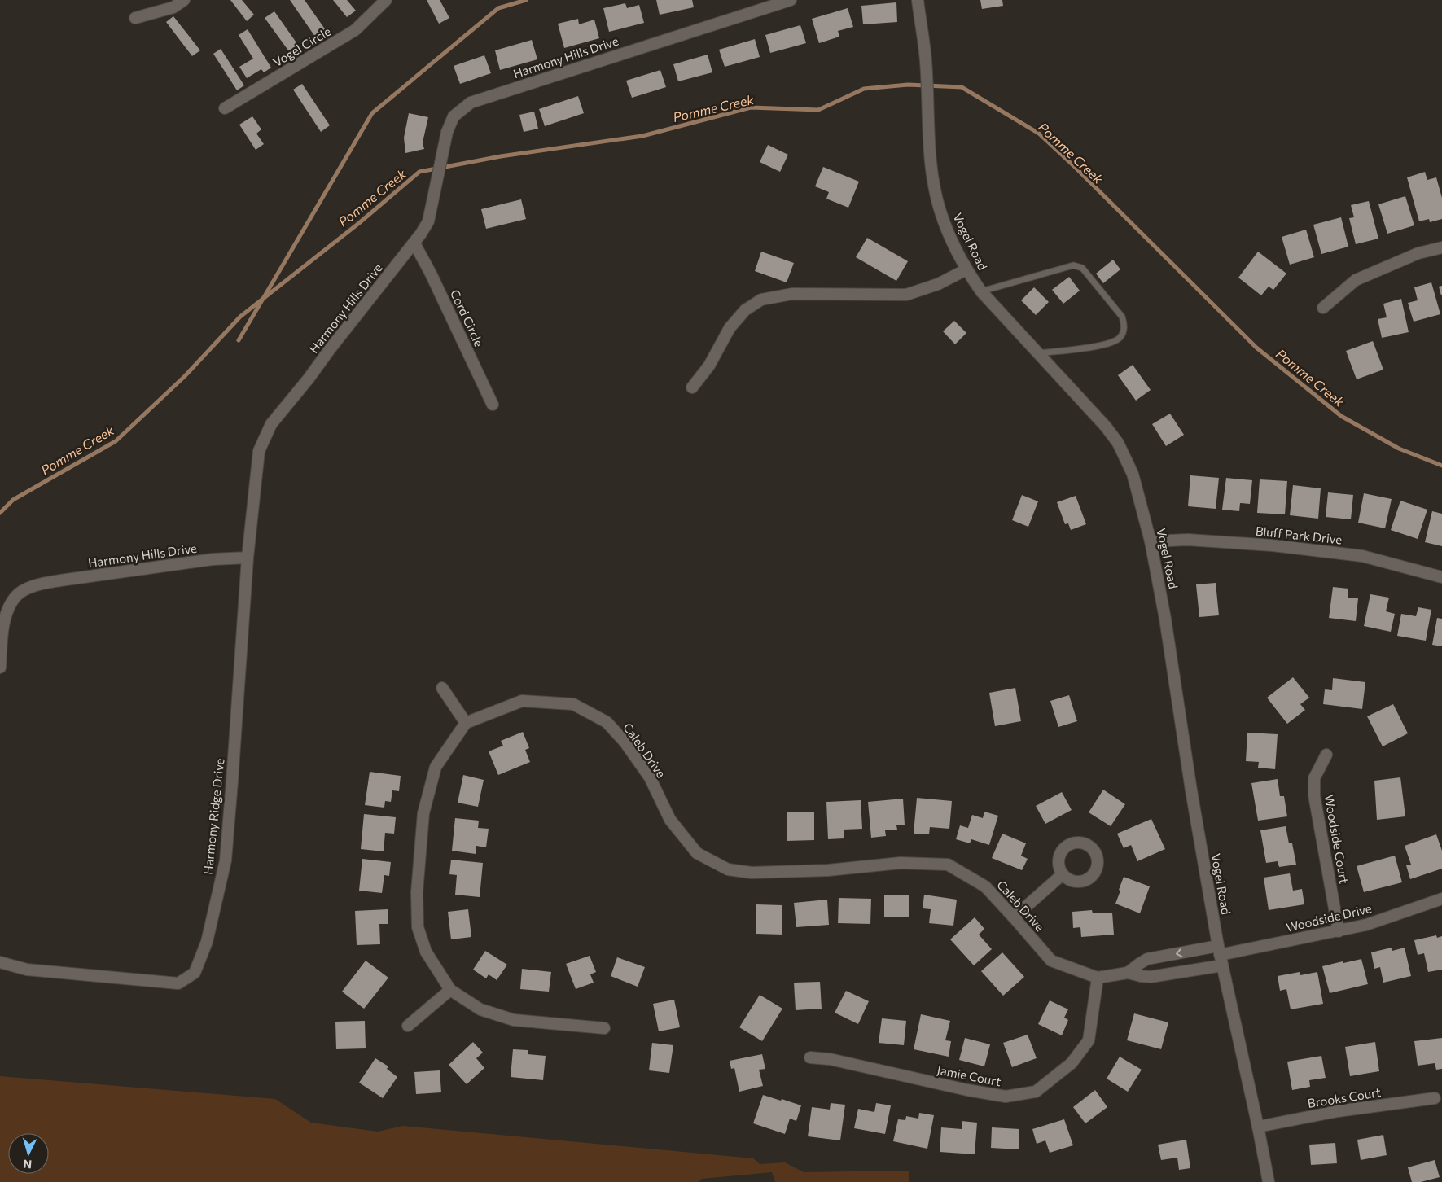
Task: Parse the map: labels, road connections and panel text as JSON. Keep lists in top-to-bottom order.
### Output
{
  "streets": {
    "street": [
      "Vogel Circle",
      "Harmony Hills Drive",
      "Vogel Road",
      "Cord Circle",
      "Bluff Park Drive",
      "Caleb Drive",
      "Harmony Ridge Drive",
      "Woodside Court",
      "Woodside Drive",
      "Jamie Court",
      "Brooks Court"
    ]
  },
  "crossings": [
    ["Harmony Hills Drive", "Cord Circle"],
    ["Harmony Hills Drive", "Harmony Ridge Drive"],
    ["Vogel Road", "Bluff Park Drive"],
    ["Vogel Road", "Caleb Drive"],
    ["Vogel Road", "Woodside Drive"],
    ["Vogel Road", "Brooks Court"],
    ["Caleb Drive", "Woodside Drive"],
    ["Caleb Drive", "Jamie Court"],
    ["Woodside Court", "Woodside Drive"]
  ],
  "water": ["Pomme Creek"],
  "north": "bottom"
}
